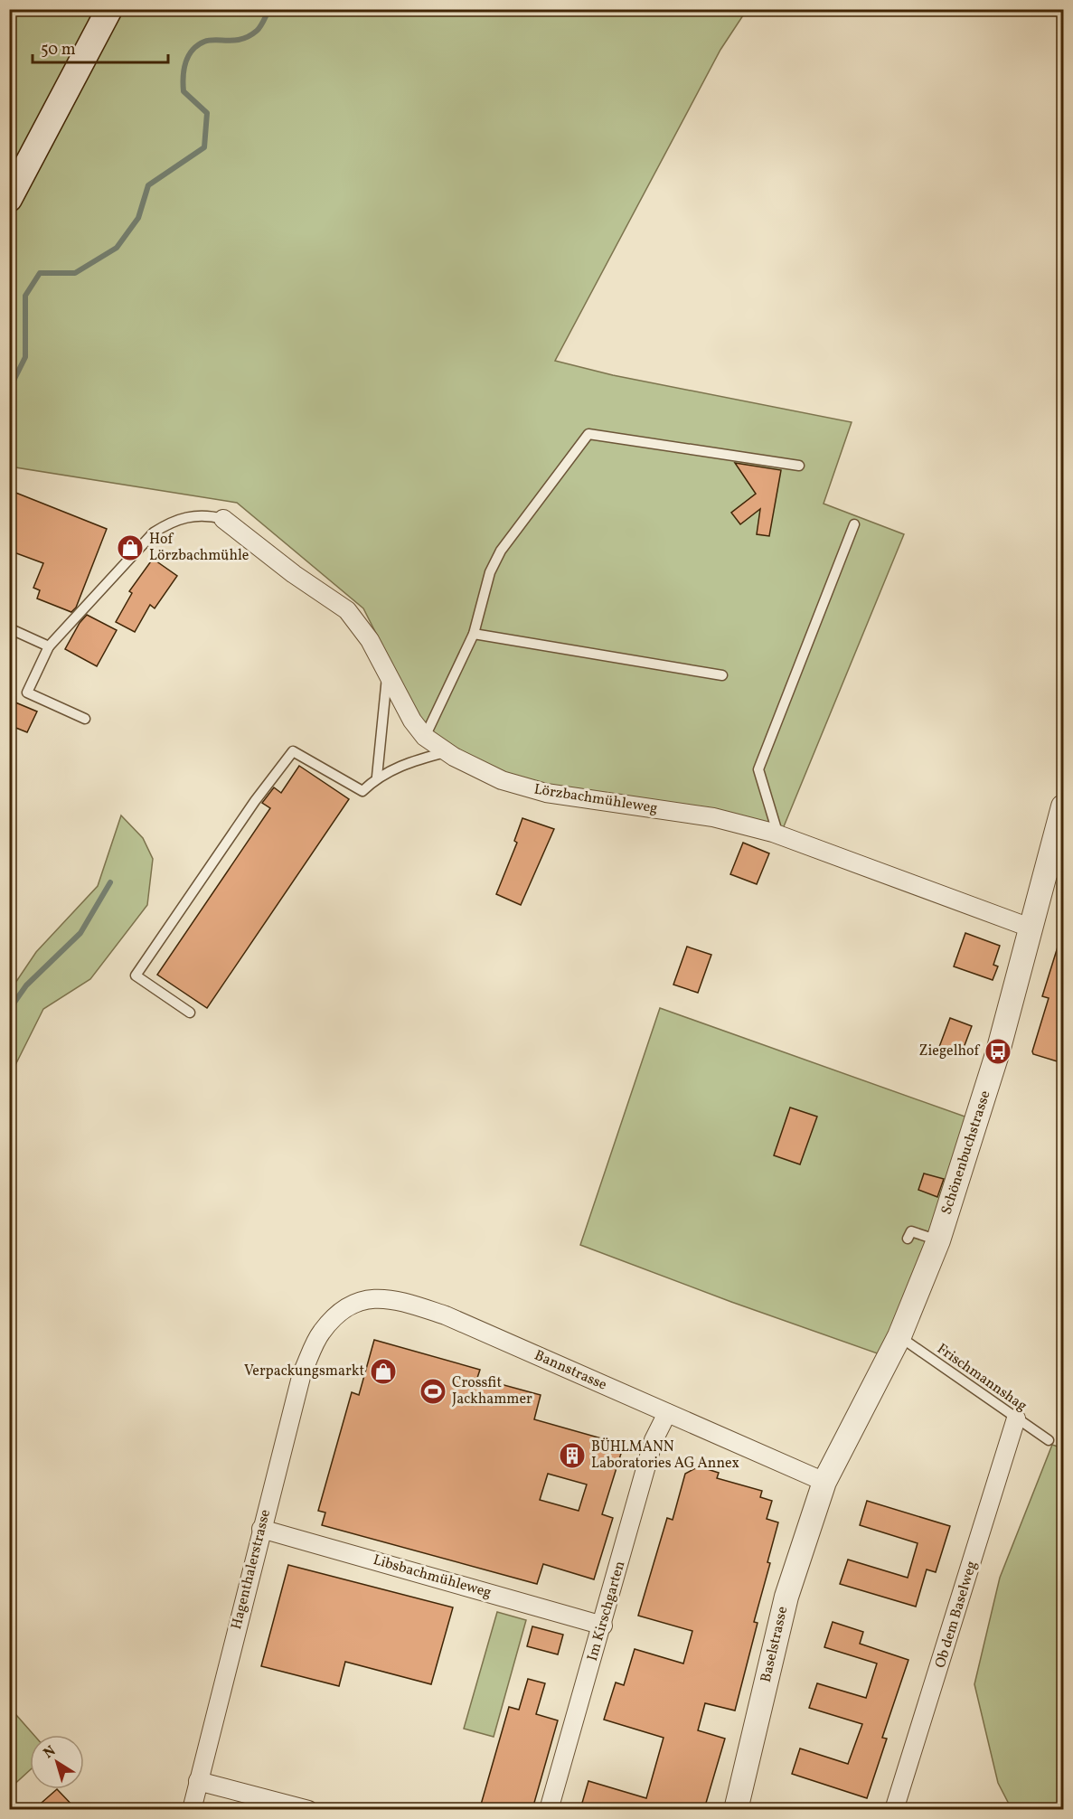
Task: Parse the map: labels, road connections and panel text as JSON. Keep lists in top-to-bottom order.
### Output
{
  "streets": {
    "street": [
      "Lörzbachmühleweg",
      "Schönenbuchstrasse",
      "Bannstrasse",
      "Hagenthalerstrasse",
      "Libsbachmühleweg",
      "Im Kirschgarten",
      "Ob dem Baselweg",
      "Baselstrasse"
    ],
    "lane": ["Frischmannshag"]
  },
  "crossings": [
    ["Lörzbachmühleweg", "Schönenbuchstrasse"],
    ["Schönenbuchstrasse", "Bannstrasse"],
    ["Schönenbuchstrasse", "Frischmannshag"],
    ["Schönenbuchstrasse", "Baselstrasse"],
    ["Bannstrasse", "Hagenthalerstrasse"],
    ["Bannstrasse", "Im Kirschgarten"],
    ["Bannstrasse", "Baselstrasse"],
    ["Frischmannshag", "Ob dem Baselweg"],
    ["Hagenthalerstrasse", "Libsbachmühleweg"],
    ["Libsbachmühleweg", "Im Kirschgarten"]
  ],
  "places": {
    "shop": ["Hof Lörzbachmühle", "Verpackungsmarkt"],
    "bus stop": ["Ziegelhof"],
    "sports": ["Crossfit Jackhammer"],
    "building": ["BÜHLMANN Laboratories AG Annex"]
  },
  "scale_bar": "50 m",
  "north": "top left"
}
